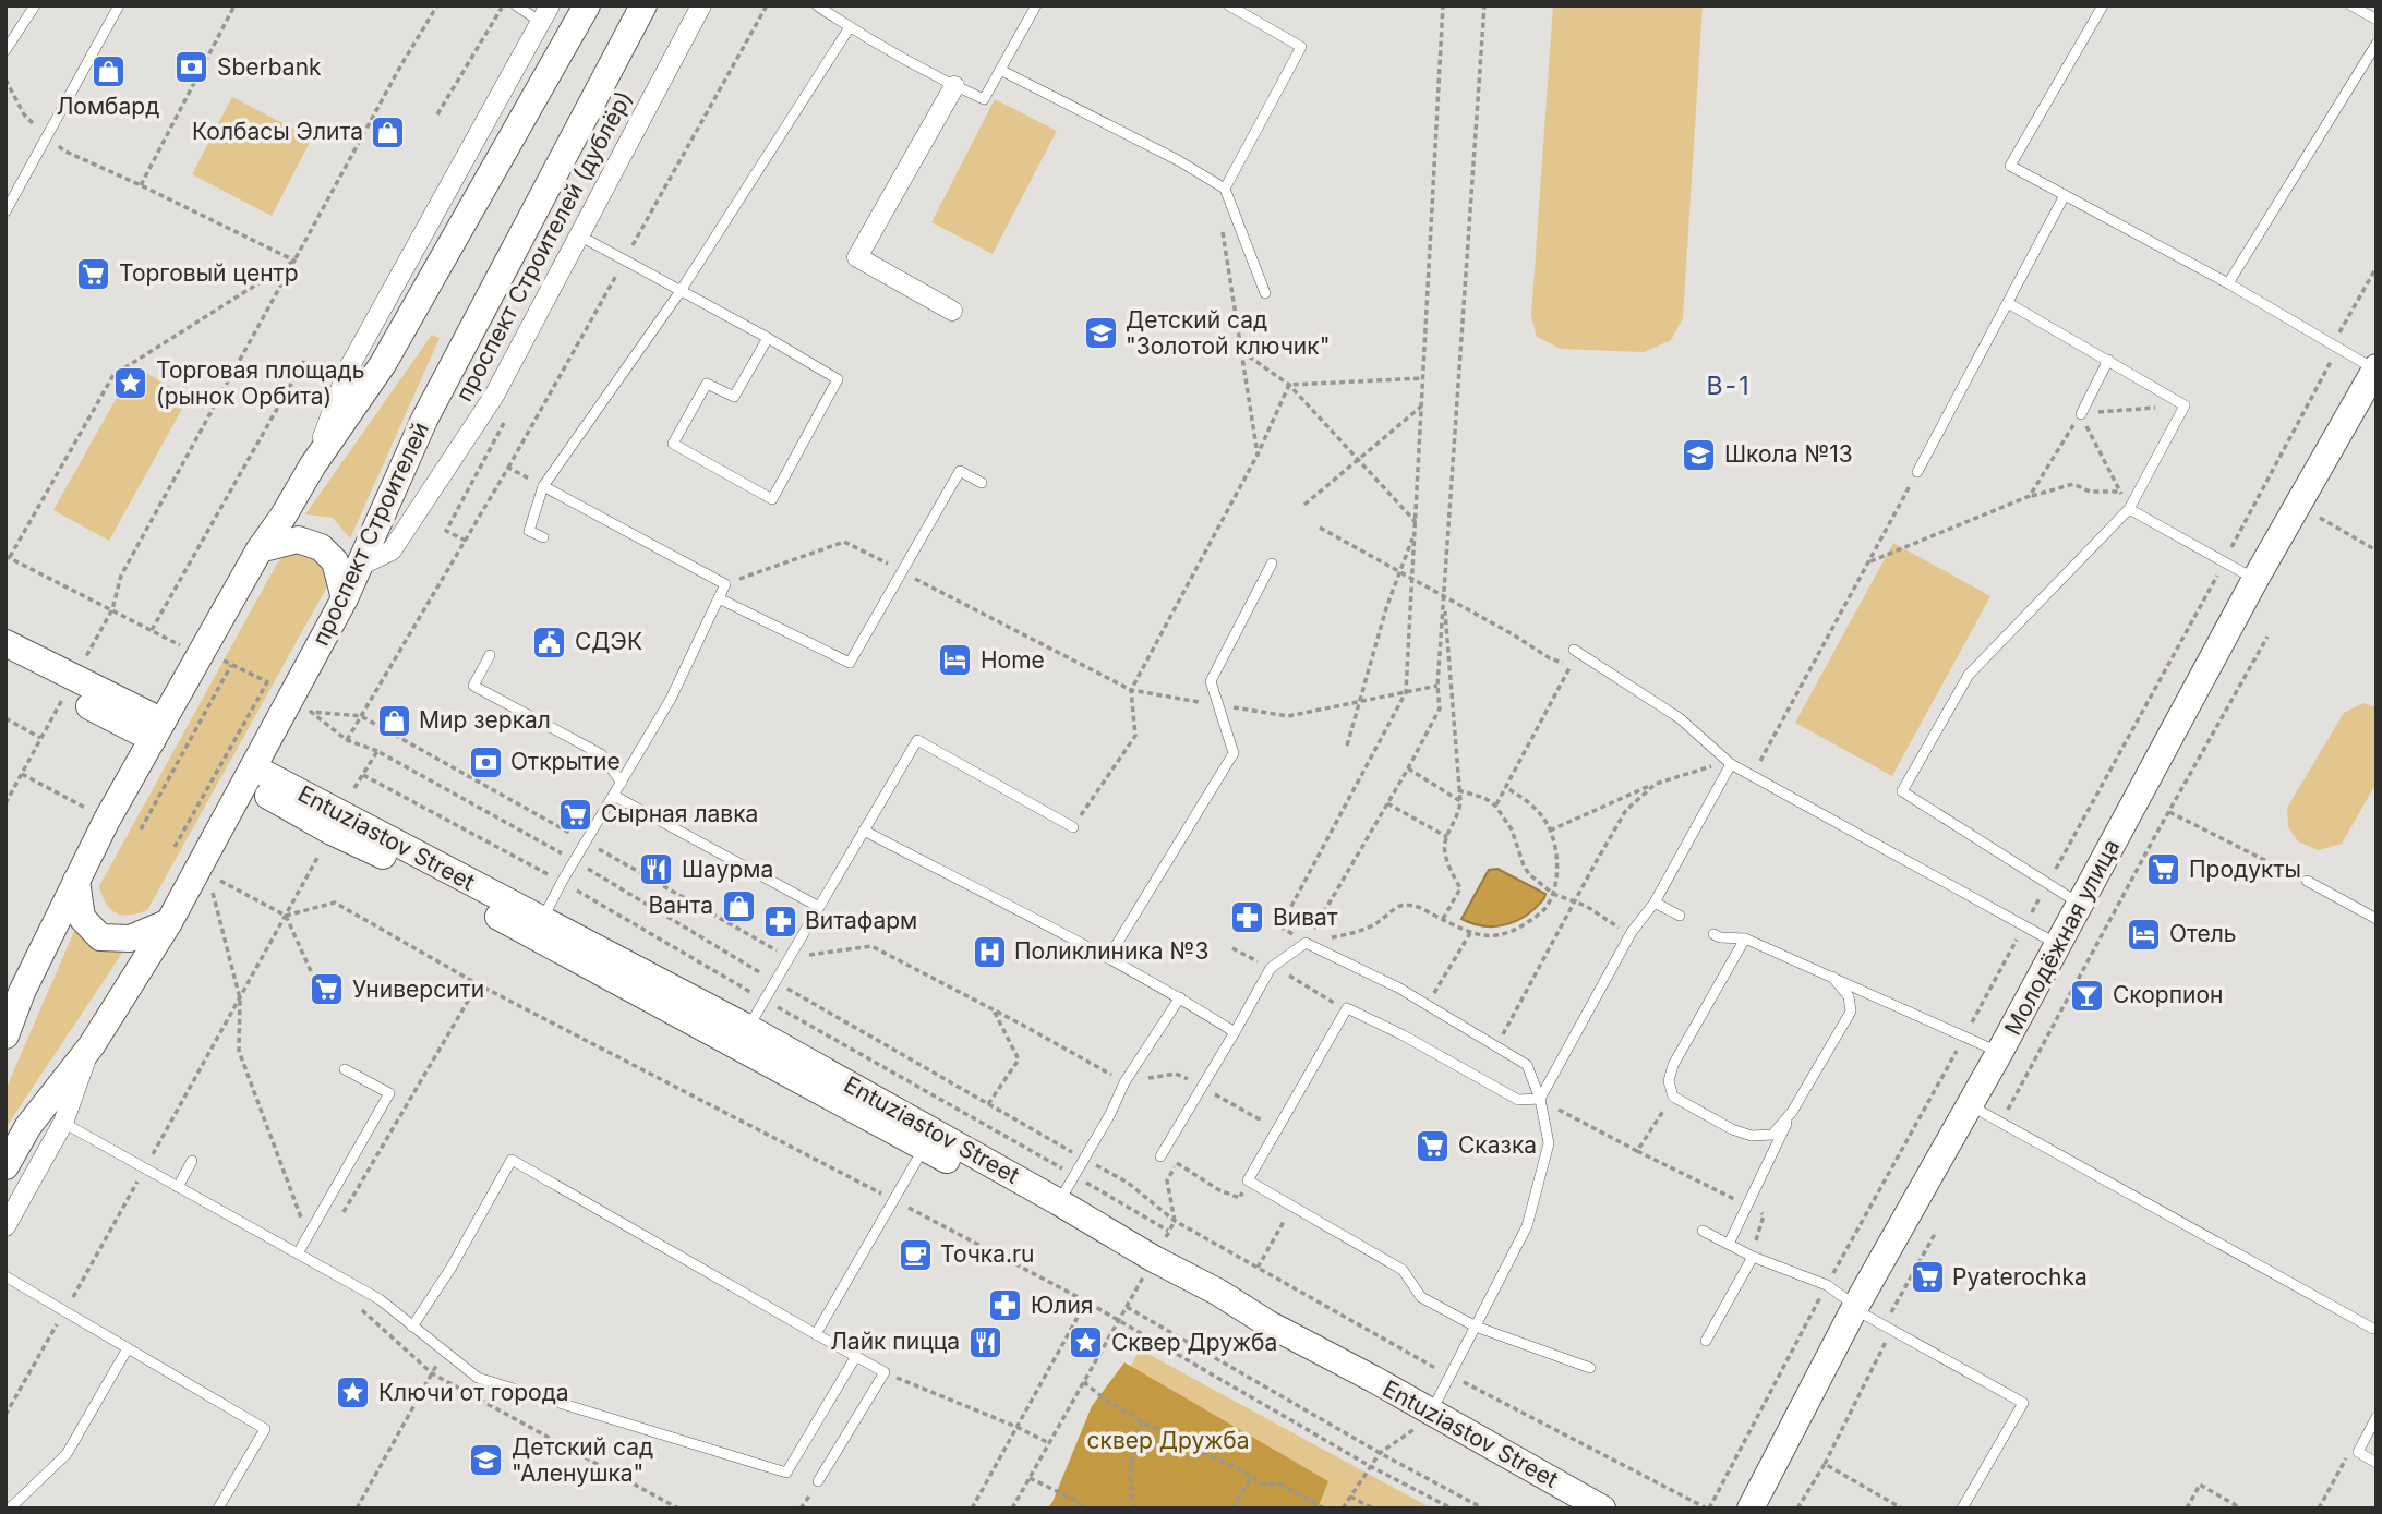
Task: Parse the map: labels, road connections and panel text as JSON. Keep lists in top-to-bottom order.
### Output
{
  "streets": {
    "street": [
      "проспект Строителей (дублёр)",
      "проспект Строителей",
      "Entuziastov Street",
      "Молодёжная улица"
    ]
  },
  "crossings": [
    ["проспект Строителей (дублёр)", "проспект Строителей"],
    ["проспект Строителей", "Entuziastov Street"]
  ],
  "districts": ["В-1"],
  "parks": ["сквер Дружба"],
  "places": {
    "bank": ["Sberbank", "Открытие"],
    "shop": [
      "Ломбард",
      "Колбасы Элита",
      "Мир зеркал",
      "Ванта"
    ],
    "supermarket": [
      "Торговый центр",
      "Сырная лавка",
      "Продукты",
      "Университи",
      "Сказка",
      "Pyaterochka"
    ],
    "school or university": ["Детский сад \"Золотой ключик\"", "Школа №13", "Детский сад \"Аленушка\""],
    "place": ["Торговая площадь (рынок Орбита)", "Сквер Дружба", "Ключи от города"],
    "public building": ["СДЭК"],
    "hotel": ["Home", "Отель"],
    "restaurant": ["Шаурма", "Лайк пицца"],
    "pharmacy": ["Виват", "Витафарм", "Юлия"],
    "hospital": ["Поликлиника №3"],
    "bar": ["Скорпион"],
    "cafe": ["Точка.ru"]
  }
}
